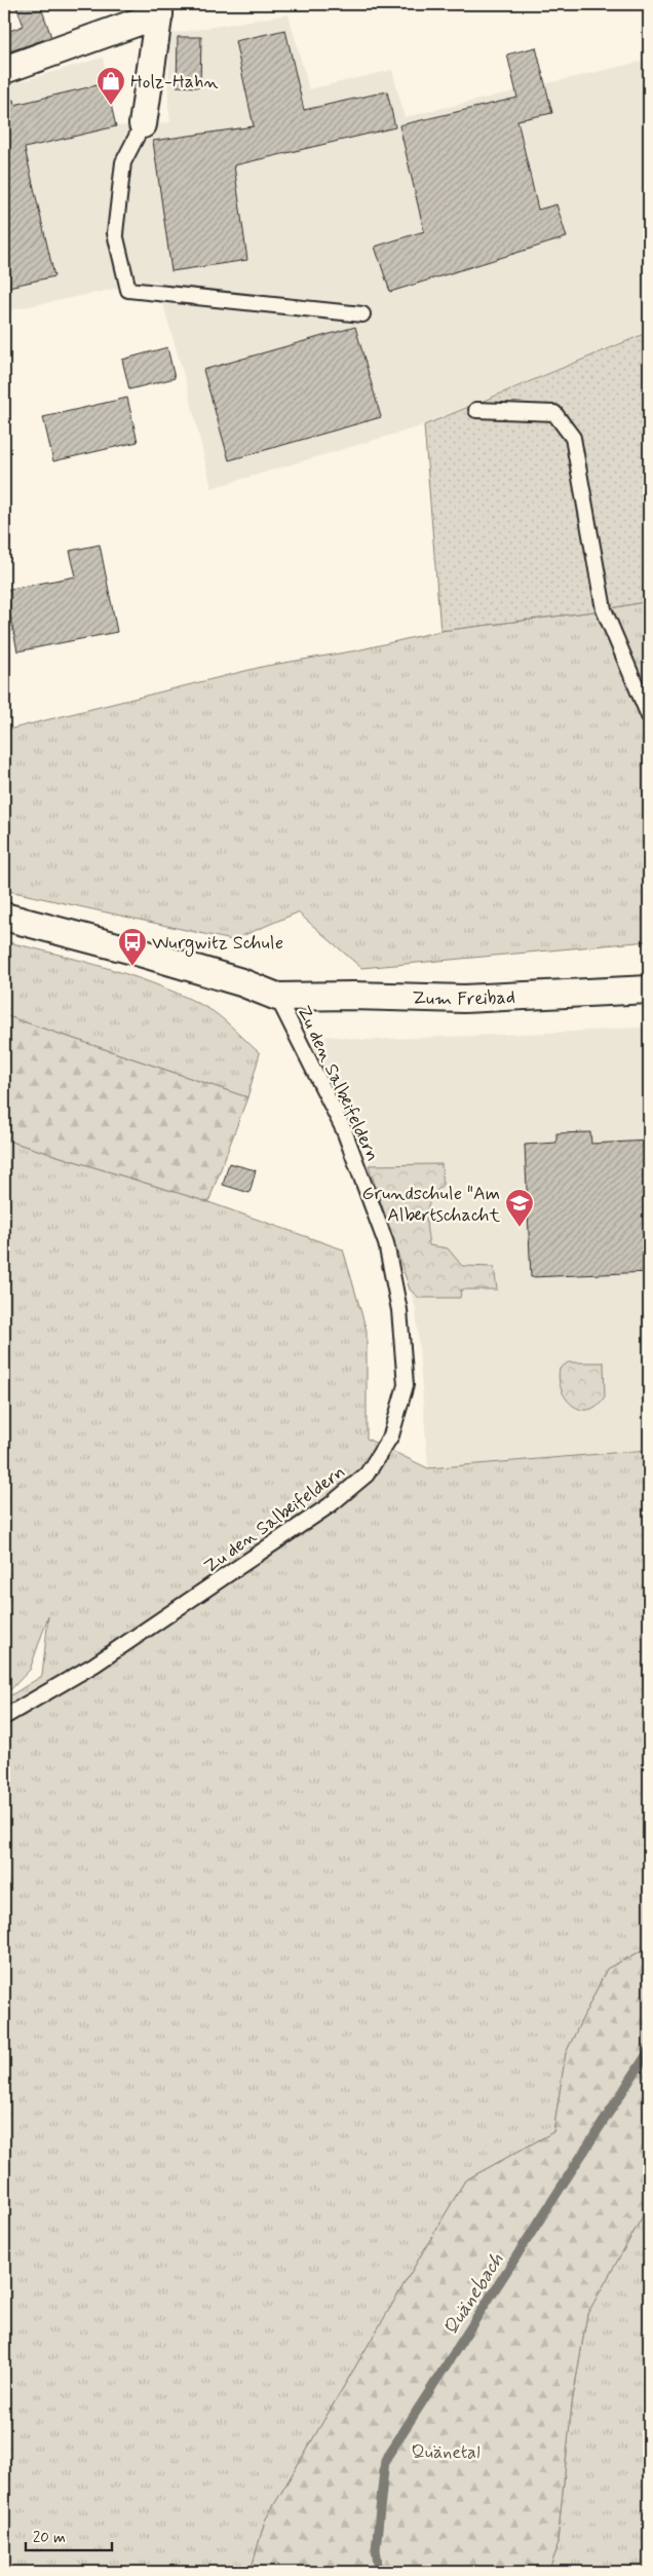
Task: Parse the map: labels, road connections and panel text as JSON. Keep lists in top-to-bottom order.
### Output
{
  "streets": {
    "street": ["Zum Freibad"],
    "lane": ["Zu den Salbeifeldern"]
  },
  "crossings": [
    ["Zum Freibad", "Zu den Salbeifeldern"]
  ],
  "water": ["Quänebach"],
  "parks": ["Quänetal"],
  "places": {
    "shop": ["Holz-Hahn"],
    "bus stop": ["Wurgwitz Schule"],
    "school or university": ["Grundschule \"Am Albertschacht"]
  },
  "scale_bar": "20 m"
}
